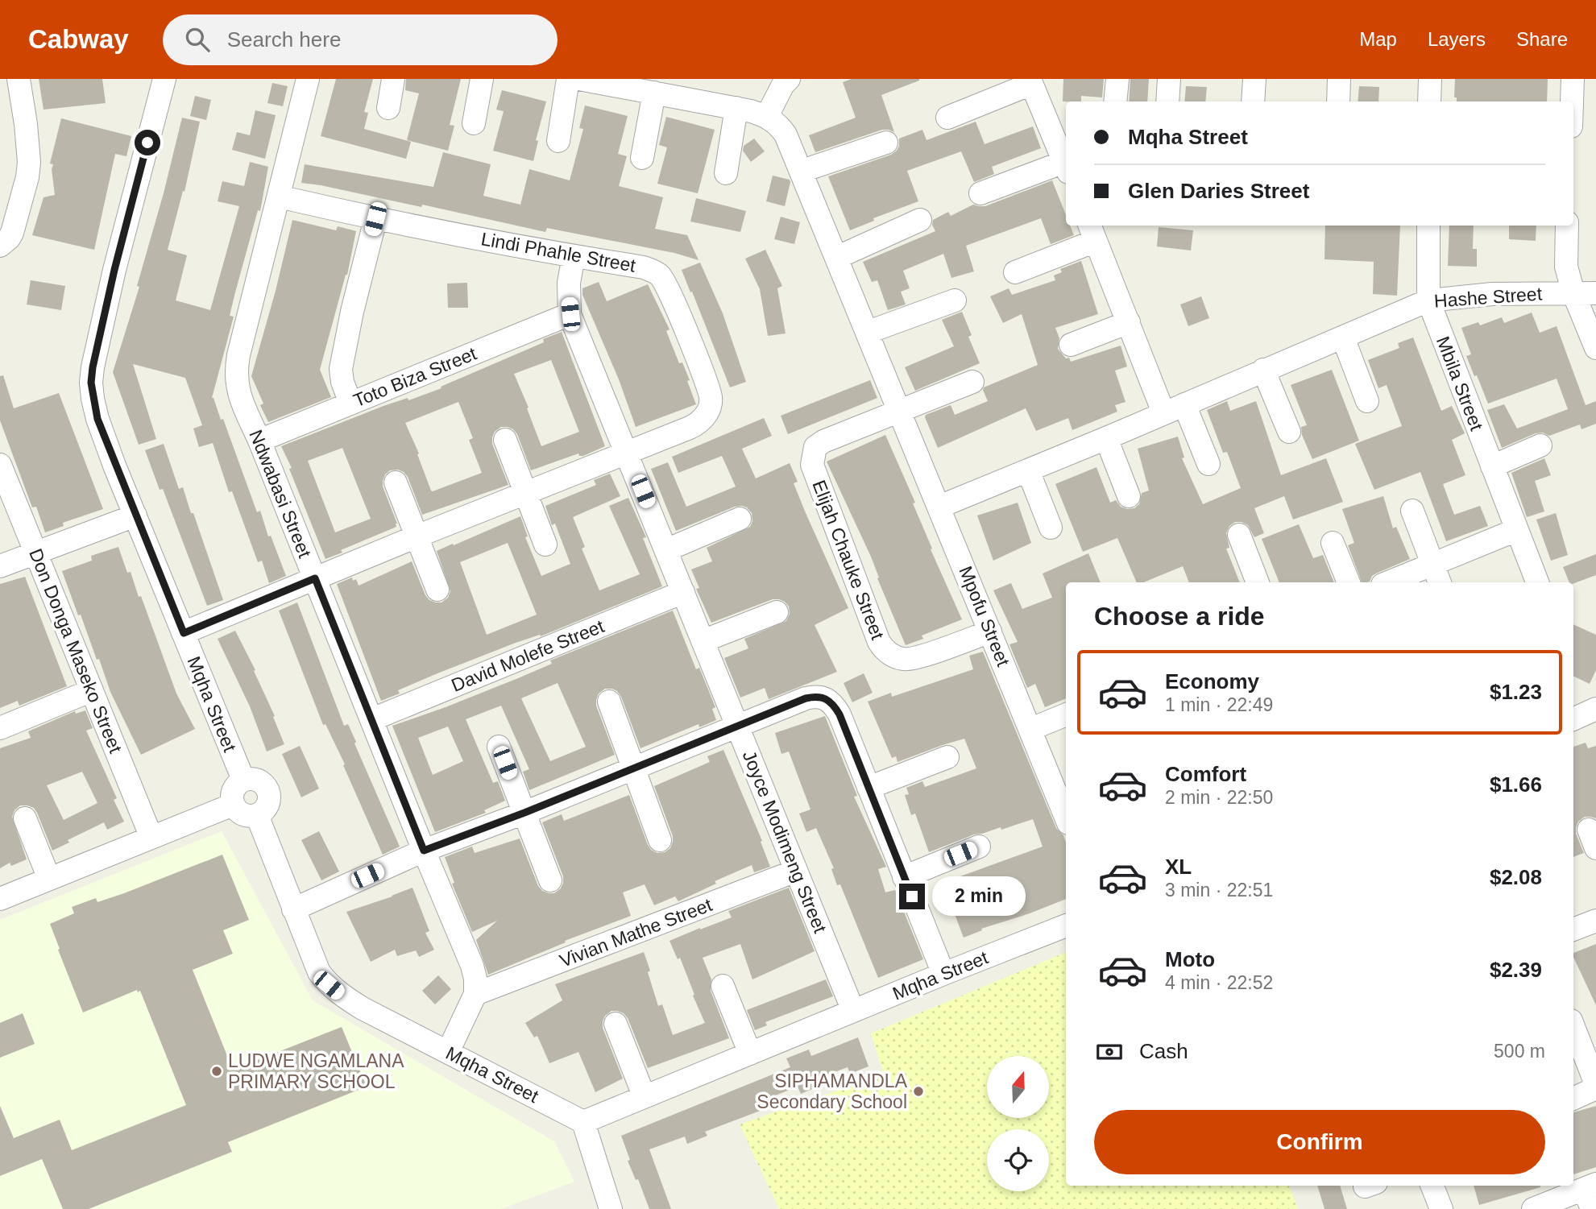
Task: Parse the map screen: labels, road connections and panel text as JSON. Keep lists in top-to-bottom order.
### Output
{
  "streets": {
    "street": [
      "Lindi Phahle Street",
      "Hashe Street",
      "Toto Biza Street",
      "Mbila Street",
      "Ndwabasi Street",
      "Elijah Chauke Street",
      "Mpofu Street",
      "Don Donga Maseko Street",
      "David Molefe Street",
      "Mqha Street",
      "Joyce Modimeng Street",
      "Vivian Mathe Street"
    ]
  },
  "crossings": [
    ["Lindi Phahle Street", "Ndwabasi Street"],
    ["Lindi Phahle Street", "Mqha Street"],
    ["Lindi Phahle Street", "Joyce Modimeng Street"],
    ["Hashe Street", "Mbila Street"],
    ["Hashe Street", "Mpofu Street"],
    ["Toto Biza Street", "Ndwabasi Street"],
    ["Toto Biza Street", "Joyce Modimeng Street"],
    ["Ndwabasi Street", "David Molefe Street"],
    ["Ndwabasi Street", "Vivian Mathe Street"],
    ["Elijah Chauke Street", "Mpofu Street"],
    ["David Molefe Street", "Joyce Modimeng Street"],
    ["Mqha Street", "Joyce Modimeng Street"],
    ["Joyce Modimeng Street", "Vivian Mathe Street"]
  ],
  "places": ["LUDWE NGAMLANA PRIMARY SCHOOL", "SIPHAMANDLA Secondary School"],
  "north": "top",
  "page": {
    "header": "Cabway",
    "search": "Search here",
    "nav": ["Map", "Layers", "Share"],
    "banner": ["Mqha Street", "Glen Daries Street"],
    "heading": "Choose a ride",
    "list": [
      {
        "name": "Economy",
        "note": "1 min · 22:49",
        "value": "$1.23"
      },
      {
        "name": "Comfort",
        "note": "2 min · 22:50",
        "value": "$1.66"
      },
      {
        "name": "XL",
        "note": "3 min · 22:51",
        "value": "$2.08"
      },
      {
        "name": "Moto",
        "note": "4 min · 22:52",
        "value": "$2.39"
      }
    ],
    "bubble": "2 min",
    "pay": ["Cash", "500 m"],
    "buttons": "Confirm"
  }
}
